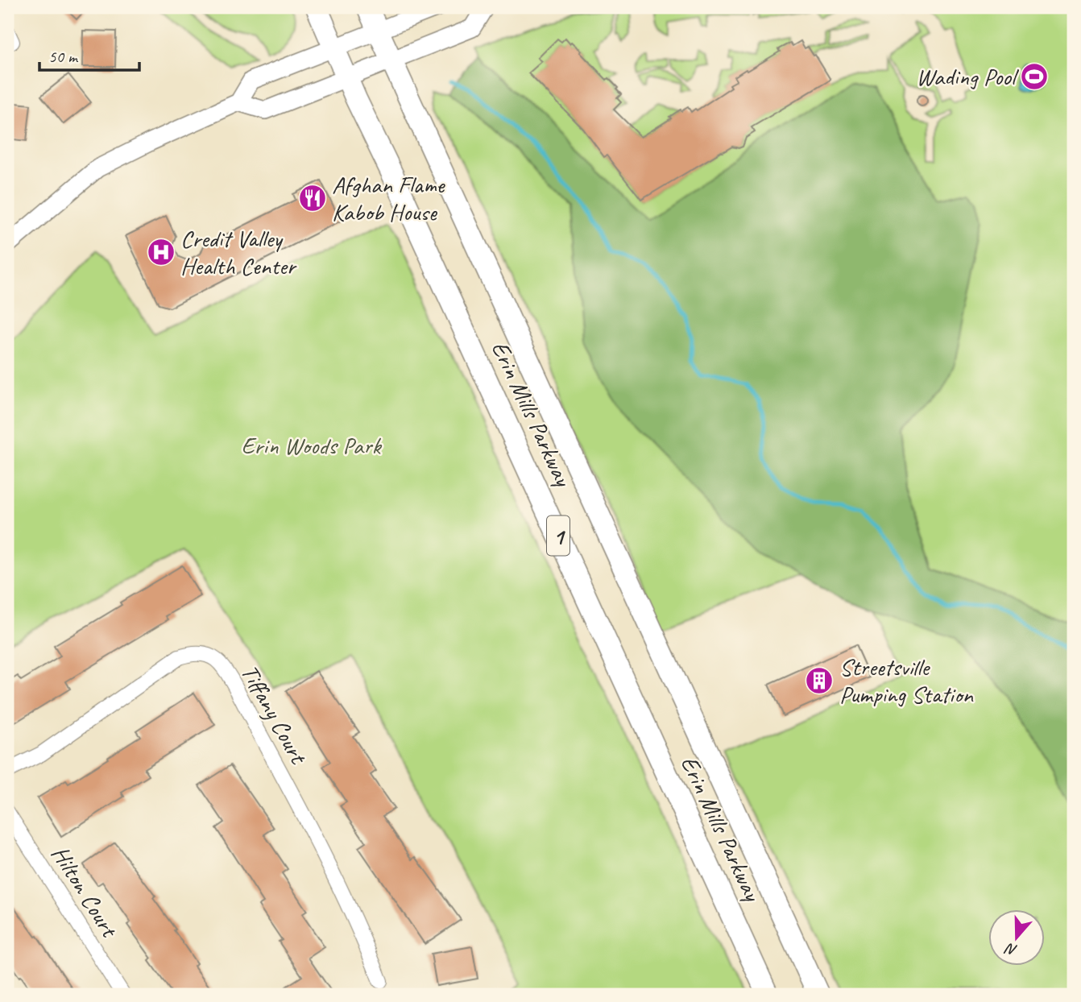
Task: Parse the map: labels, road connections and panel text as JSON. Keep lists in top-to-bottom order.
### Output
{
  "streets": {
    "main road": ["Erin Mills Parkway", "1"],
    "street": ["Tiffany Court", "Hilton Court"]
  },
  "parks": ["Erin Woods Park"],
  "places": {
    "sports": ["Wading Pool"],
    "restaurant": ["Afghan Flame Kabob House"],
    "hospital": ["Credit Valley Health Center"],
    "building": ["Streetsville Pumping Station"]
  },
  "scale_bar": "50 m",
  "north": "bottom"
}
